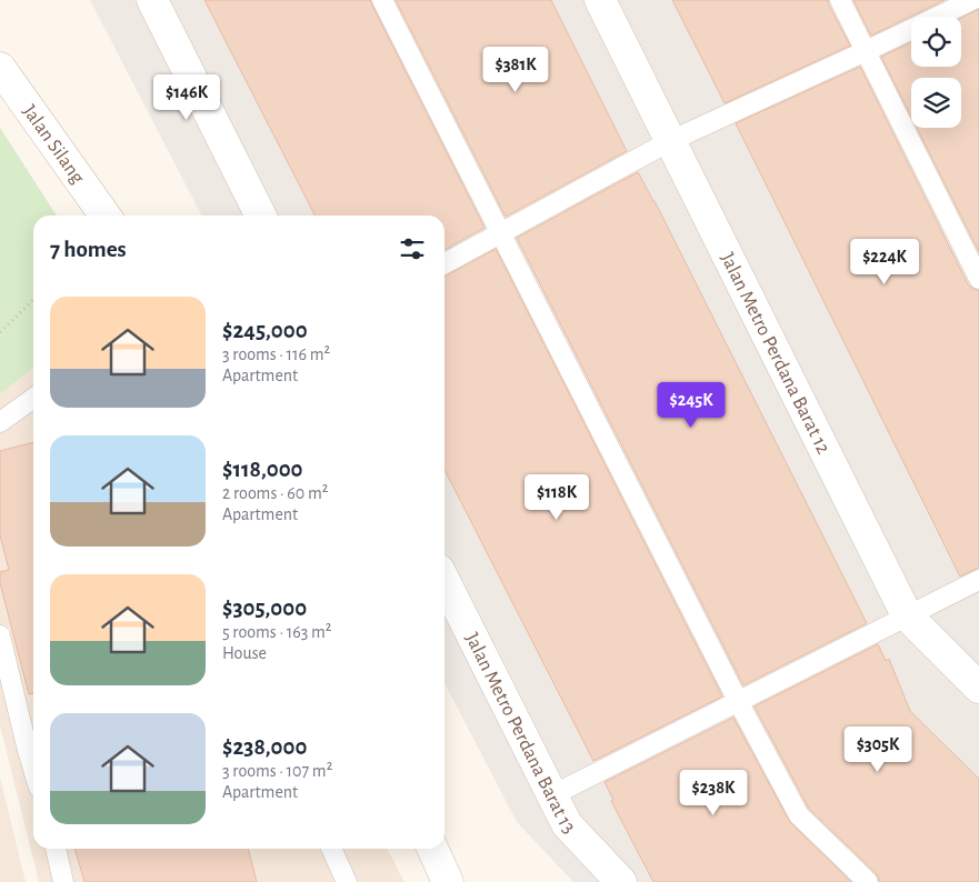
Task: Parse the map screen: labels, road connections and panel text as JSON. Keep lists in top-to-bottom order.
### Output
{
  "streets": {
    "street": ["Jalan Silang", "Jalan Metro Perdana Barat 12", "Jalan Metro Perdana Barat 13"]
  },
  "page": {
    "price": [
      "$381K",
      "$146K",
      "$224K",
      "$245K",
      "$118K",
      "$305K",
      "$238K"
    ],
    "heading": "7 homes",
    "list": [
      {
        "name": "$245,000",
        "note": "3 rooms · 116 m² · Apartment"
      },
      {
        "name": "$118,000",
        "note": "2 rooms · 60 m² · Apartment"
      },
      {
        "name": "$305,000",
        "note": "5 rooms · 163 m² · House"
      },
      {
        "name": "$238,000",
        "note": "3 rooms · 107 m² · Apartment"
      }
    ]
  }
}
